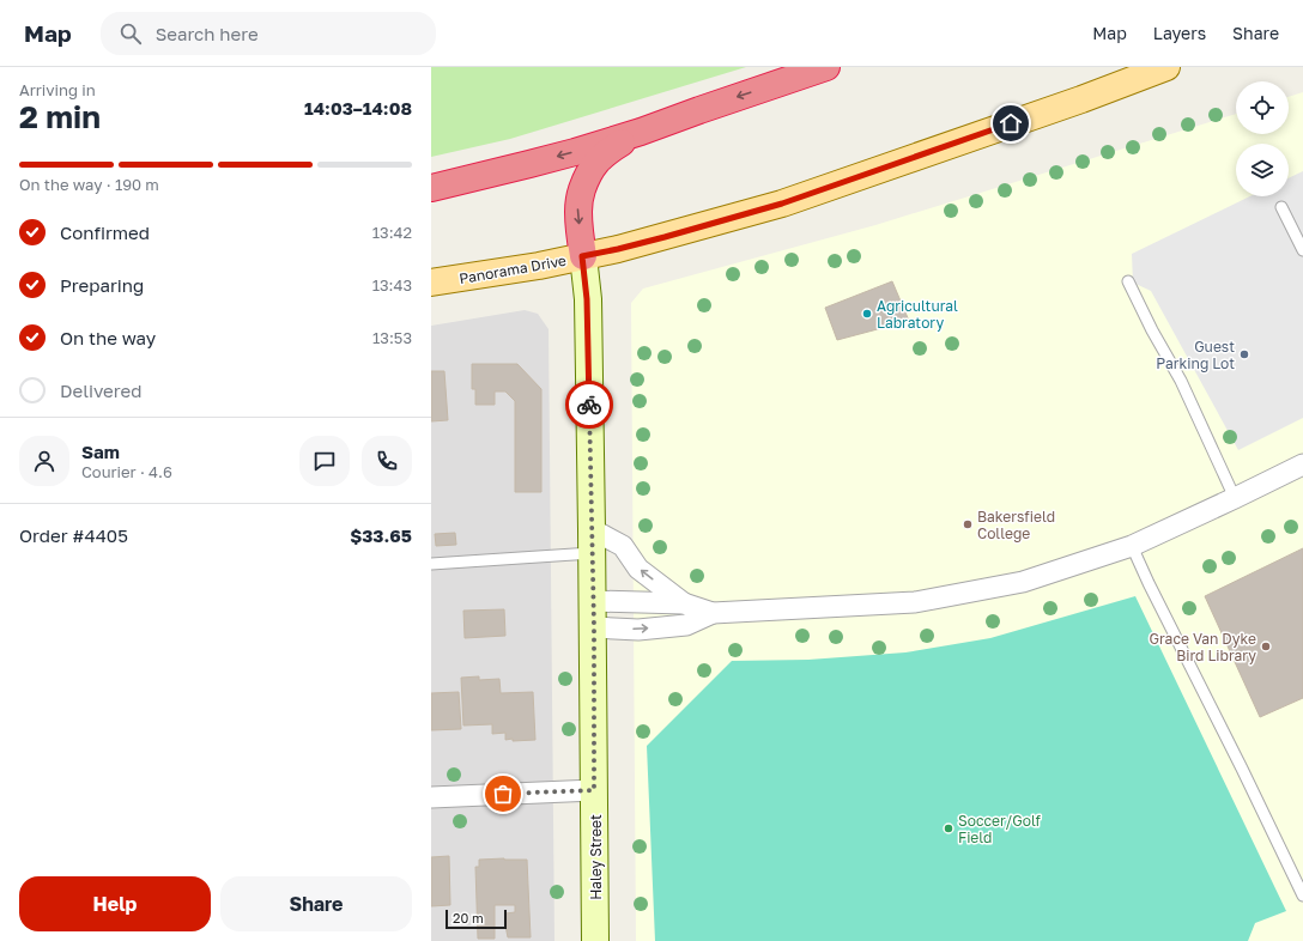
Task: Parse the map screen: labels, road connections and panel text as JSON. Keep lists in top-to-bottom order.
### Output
{
  "streets": {
    "main road": ["Panorama Drive"],
    "street": ["Haley Street"]
  },
  "crossings": [
    ["Panorama Drive", "Haley Street"]
  ],
  "places": [
    "Agricultural Labratory",
    "Guest Parking Lot",
    "Bakersfield College",
    "Grace Van Dyke Bird Library",
    "Soccer/Golf Field"
  ],
  "scale_bar": "20 m",
  "page": {
    "header": "Map",
    "search": "Search here",
    "nav": ["Map", "Layers", "Share"],
    "heading": ["2 min", "Arriving in", "14:03–14:08"],
    "panel": [
      "Sam",
      "Courier · 4.6",
      "Order #4405",
      "$33.65"
    ],
    "bar": "On the way · 190 m",
    "list": [
      ["Confirmed", "13:42"],
      ["Preparing", "13:43"],
      ["On the way", "13:53"],
      "Delivered"
    ],
    "buttons": ["Help", "Share"],
    "scale": "20 m"
  }
}
